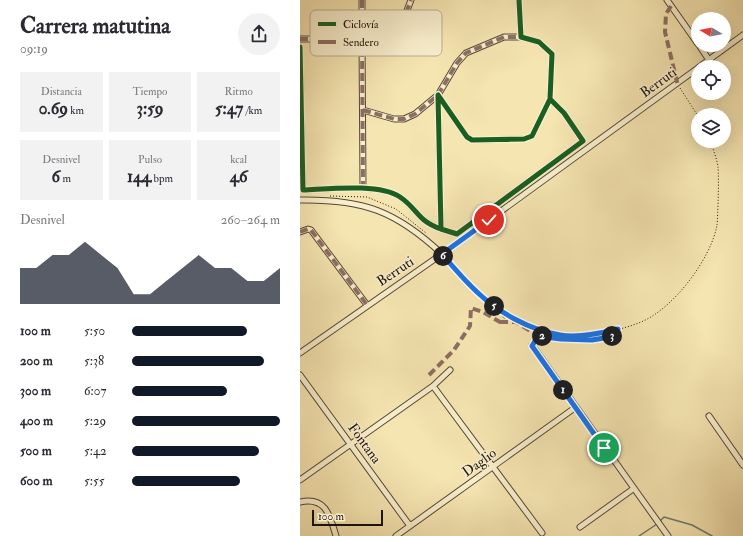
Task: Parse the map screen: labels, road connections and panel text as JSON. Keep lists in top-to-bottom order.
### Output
{
  "streets": {
    "street": ["Berruti", "Fontana", "Daglio"]
  },
  "crossings": [
    ["Fontana", "Daglio"]
  ],
  "legend": ["Ciclovía", "Sendero"],
  "scale_bar": "100 m",
  "north": "left",
  "page": {
    "heading": ["Carrera matutina", "09:19"],
    "stats": [
      ["Distancia", "0.69 km"],
      ["Tiempo", "3:59"],
      ["Ritmo", "5:47 /km"],
      ["Desnivel", "6 m"],
      ["Pulso", "144 bpm"],
      ["kcal", "46"]
    ],
    "chart": ["Desnivel", "260–264 m"],
    "pins": [
      "6",
      "5",
      "2",
      "3",
      "1"
    ],
    "list": [
      {
        "name": "100 m",
        "note": "5:50"
      },
      {
        "name": "200 m",
        "note": "5:38"
      },
      {
        "name": "300 m",
        "note": "6:07"
      },
      {
        "name": "400 m",
        "note": "5:29"
      },
      {
        "name": "500 m",
        "note": "5:42"
      },
      {
        "name": "600 m",
        "note": "5:55"
      }
    ],
    "scale": "100 m"
  }
}
